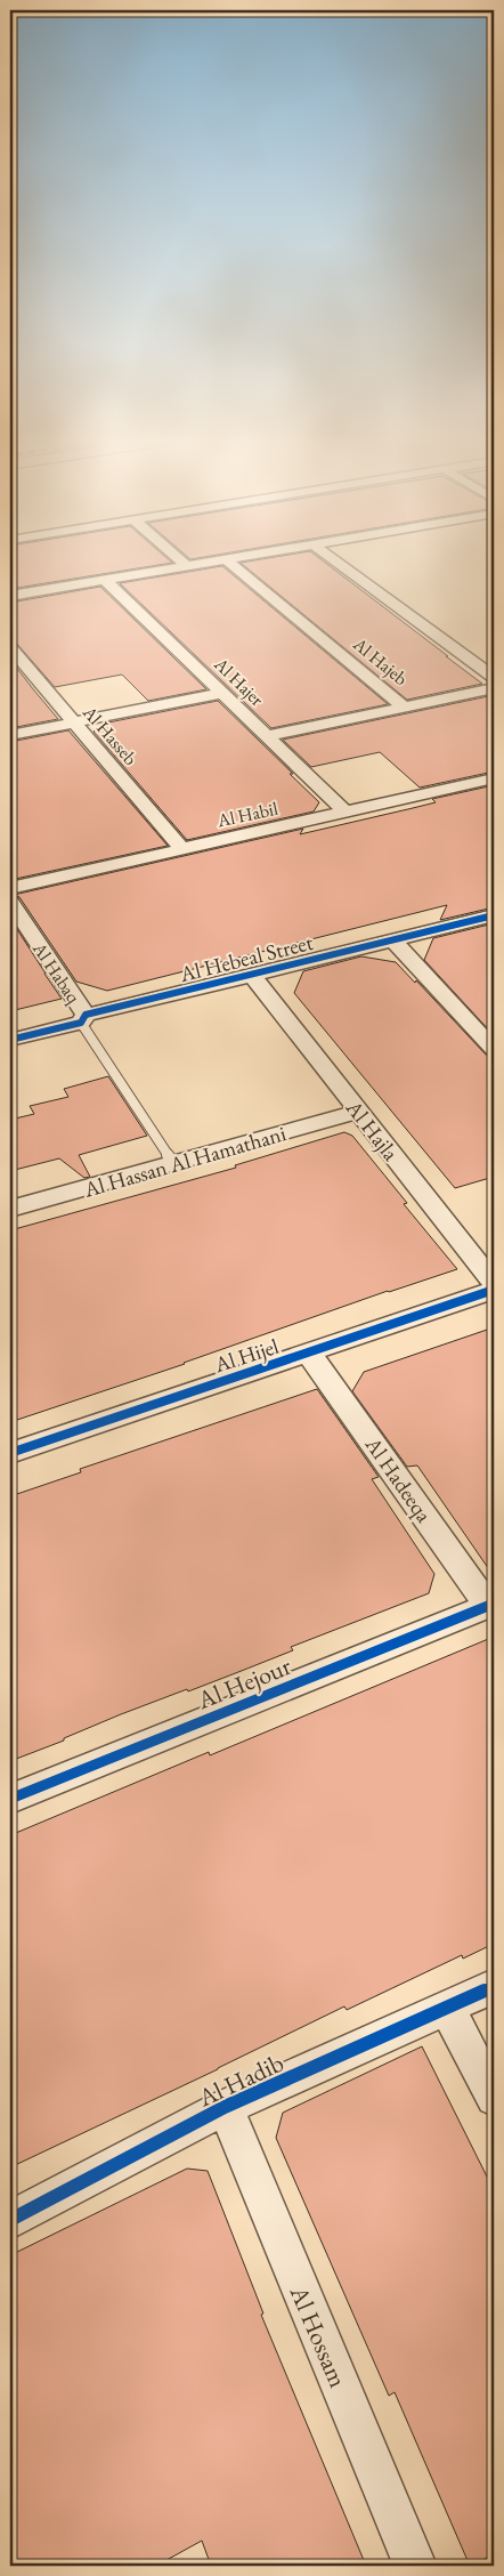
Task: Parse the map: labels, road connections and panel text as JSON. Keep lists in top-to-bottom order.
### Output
{
  "streets": {
    "street": [
      "Al Hajeb",
      "Al Hajer",
      "Al Hasseb",
      "Al Habil",
      "Al Hebeal Street",
      "Al Habaq",
      "Al Hajla",
      "Al Hassan Al Hamathani",
      "Al Hijel",
      "Al Hadeeqa",
      "Al Hejour",
      "Al Hadib",
      "Al Hossam"
    ]
  },
  "crossings": [
    ["Al Hajeb", "Al Hajer"],
    ["Al Hajer", "Al Habil"],
    ["Al Hasseb", "Al Habil"],
    ["Al Hebeal Street", "Al Habaq"],
    ["Al Hebeal Street", "Al Hajla"],
    ["Al Hajla", "Al Hassan Al Hamathani"],
    ["Al Hijel", "Al Hadeeqa"],
    ["Al Hadeeqa", "Al Hejour"],
    ["Al Hadib", "Al Hossam"]
  ]
}
